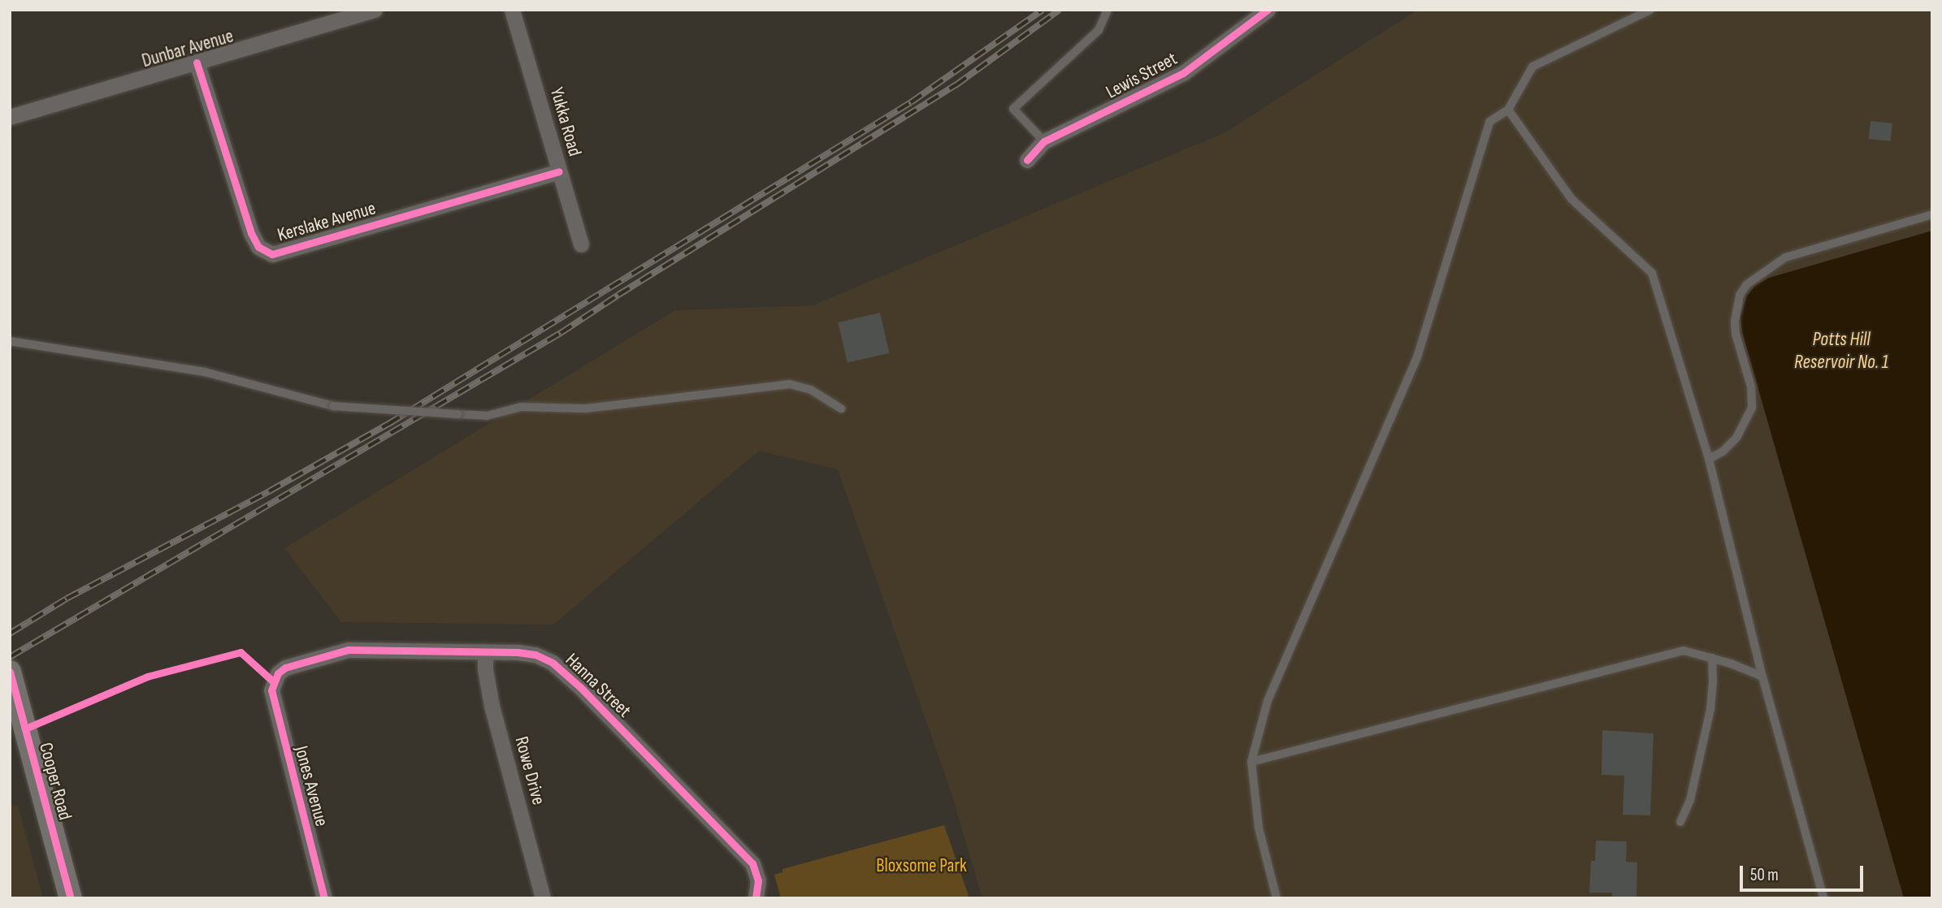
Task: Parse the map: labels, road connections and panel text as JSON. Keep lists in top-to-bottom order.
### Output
{
  "streets": {
    "street": [
      "Dunbar Avenue",
      "Lewis Street",
      "Yukka Road",
      "Kerslake Avenue",
      "Hanna Street",
      "Rowe Drive",
      "Cooper Road",
      "Jones Avenue"
    ]
  },
  "crossings": [
    ["Dunbar Avenue", "Kerslake Avenue"],
    ["Yukka Road", "Kerslake Avenue"],
    ["Hanna Street", "Rowe Drive"],
    ["Hanna Street", "Jones Avenue"]
  ],
  "water": ["Potts Hill Reservoir No. 1"],
  "parks": ["Bloxsome Park"],
  "scale_bar": "50 m"
}
